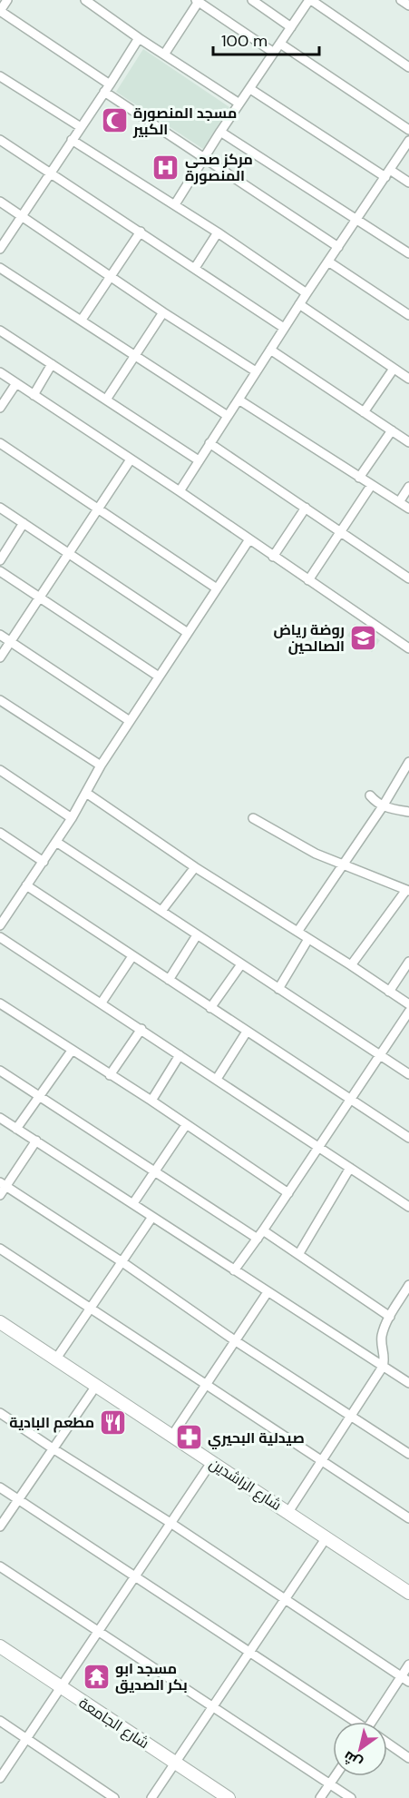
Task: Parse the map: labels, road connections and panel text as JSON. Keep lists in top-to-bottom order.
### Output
{
  "streets": {
    "street": ["شارع الراشدين", "شارع الجامعة"]
  },
  "places": {
    "mosque": ["مسجد المنصورة الكبير"],
    "hospital": ["مركز صحي المنصورة"],
    "school or university": ["روضة رياض الصالحين"],
    "restaurant": ["مطعم البادية"],
    "pharmacy": ["صيدلية البحيري"],
    "temple": ["مسجد ابو بكر الصديق"]
  },
  "scale_bar": "100 m",
  "north": "bottom left"
}
